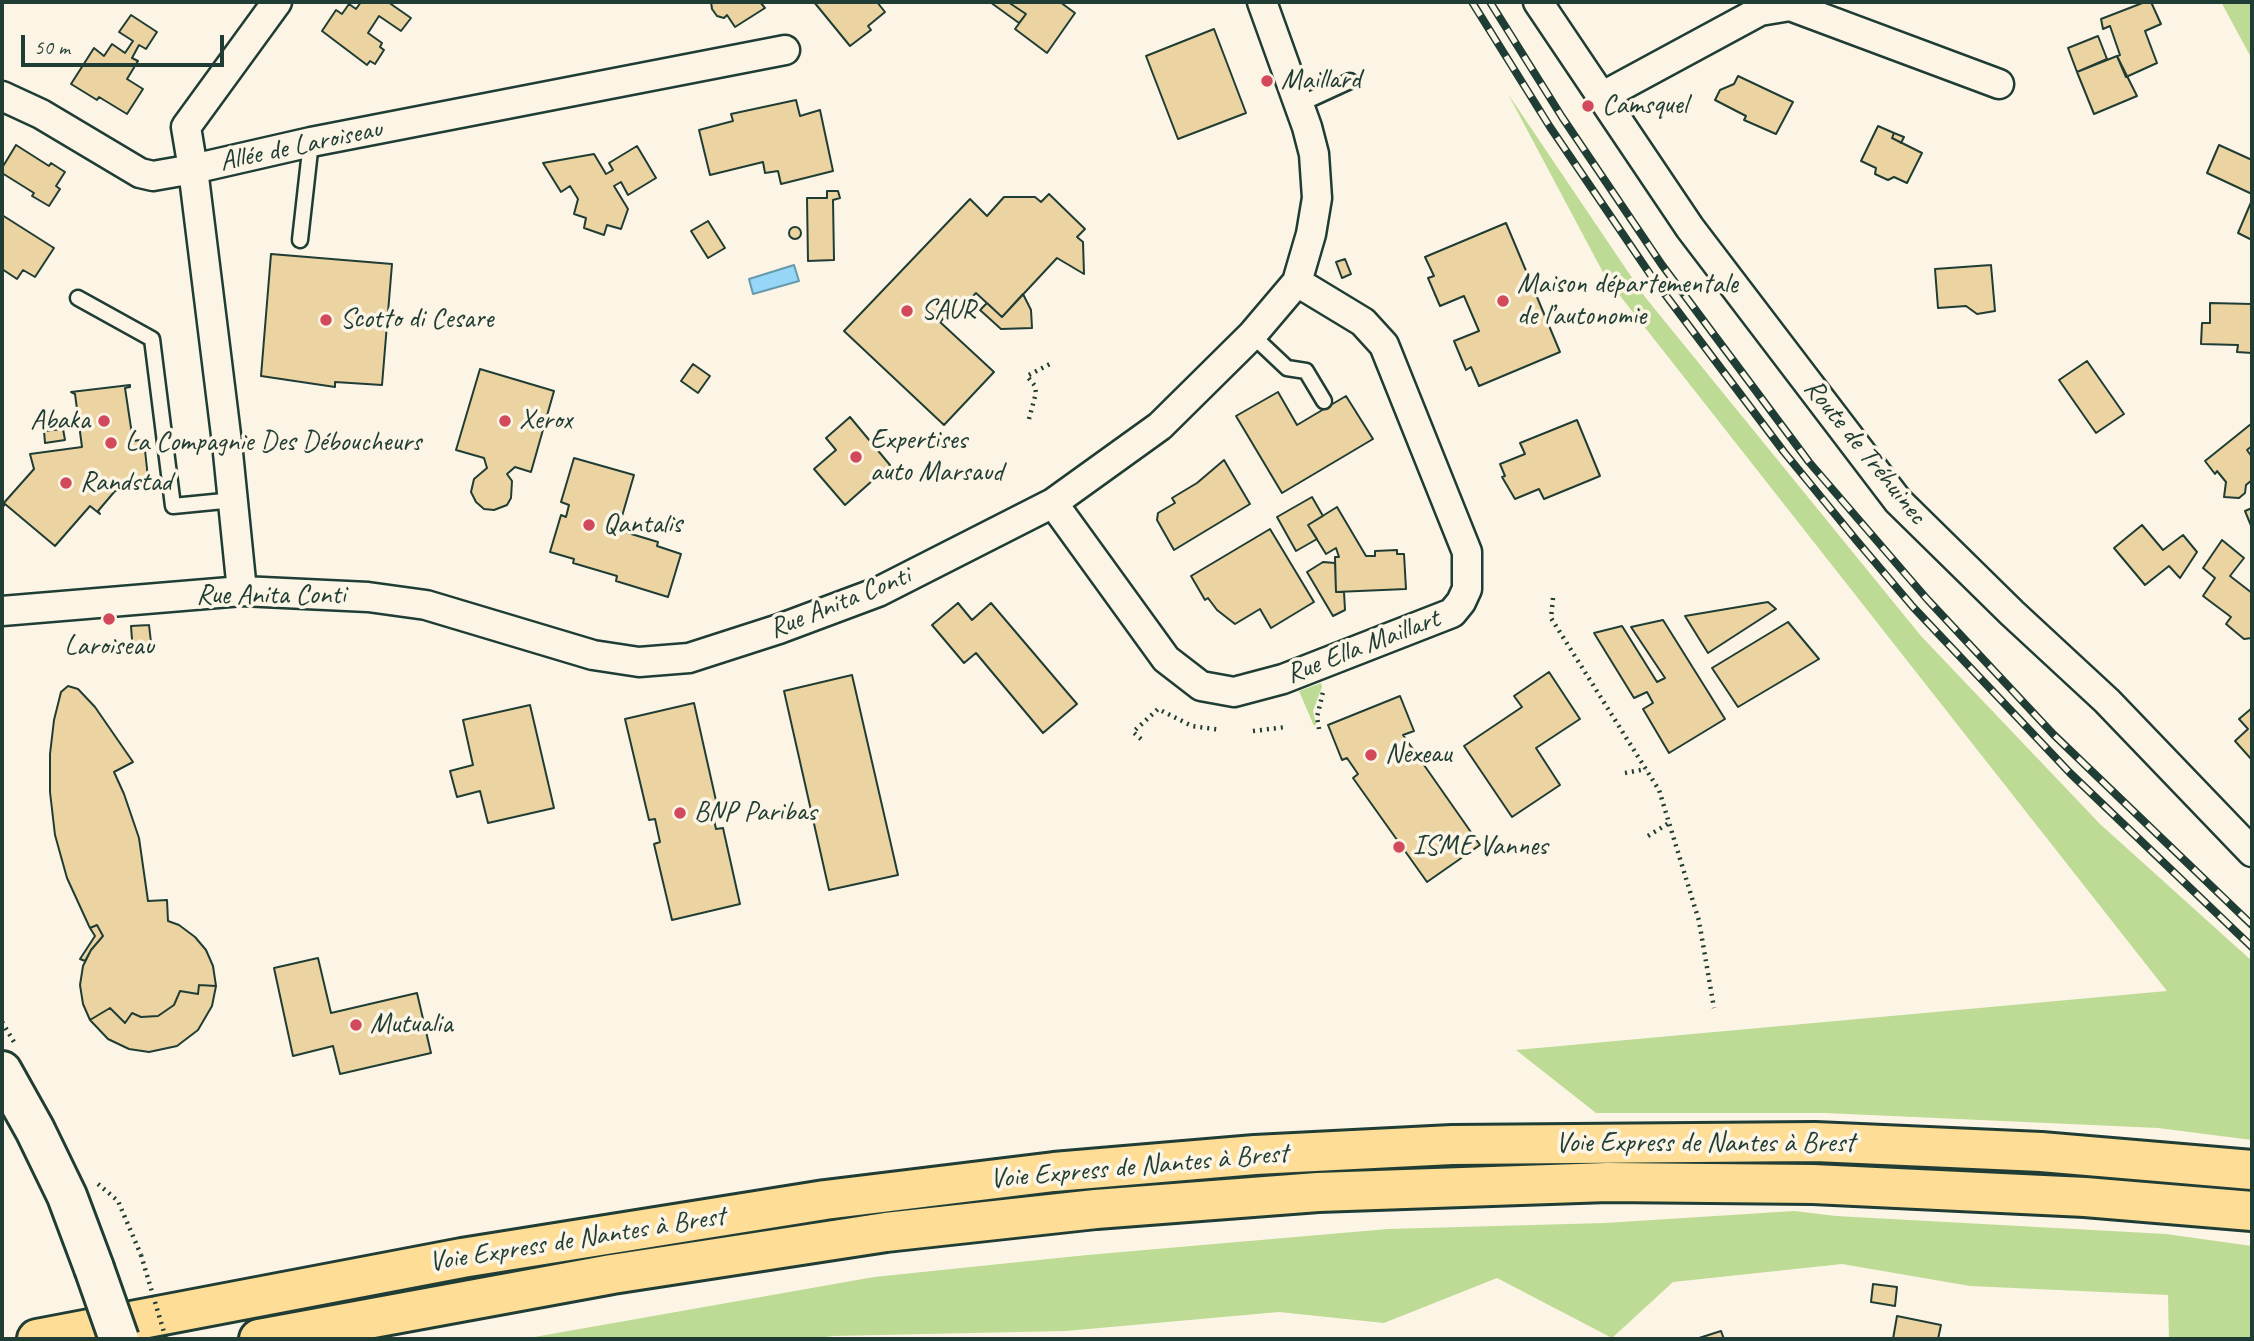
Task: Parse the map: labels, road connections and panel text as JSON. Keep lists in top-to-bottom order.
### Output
{
  "streets": {
    "highway": ["Voie Express de Nantes à Brest"],
    "street": [
      "Allée de Laroiseau",
      "Route de Tréhuinec",
      "Rue Anita Conti",
      "Rue Ella Maillart"
    ]
  },
  "crossings": [
    ["Allée de Laroiseau", "Rue Anita Conti"],
    ["Rue Anita Conti", "Rue Ella Maillart"]
  ],
  "places": [
    "Maillard",
    "Camsquel",
    "Maison départementale de l’autonomie",
    "SAUR",
    "Scotto di Cesare",
    "Abaka",
    "Xerox",
    "La Compagnie Des Déboucheurs",
    "Expertises auto Marsaud",
    "Randstad",
    "Qantalis",
    "Laroiseau",
    "Nexeau",
    "BNP Paribas",
    "ISME Vannes",
    "Mutualia"
  ],
  "scale_bar": "50 m"
}
